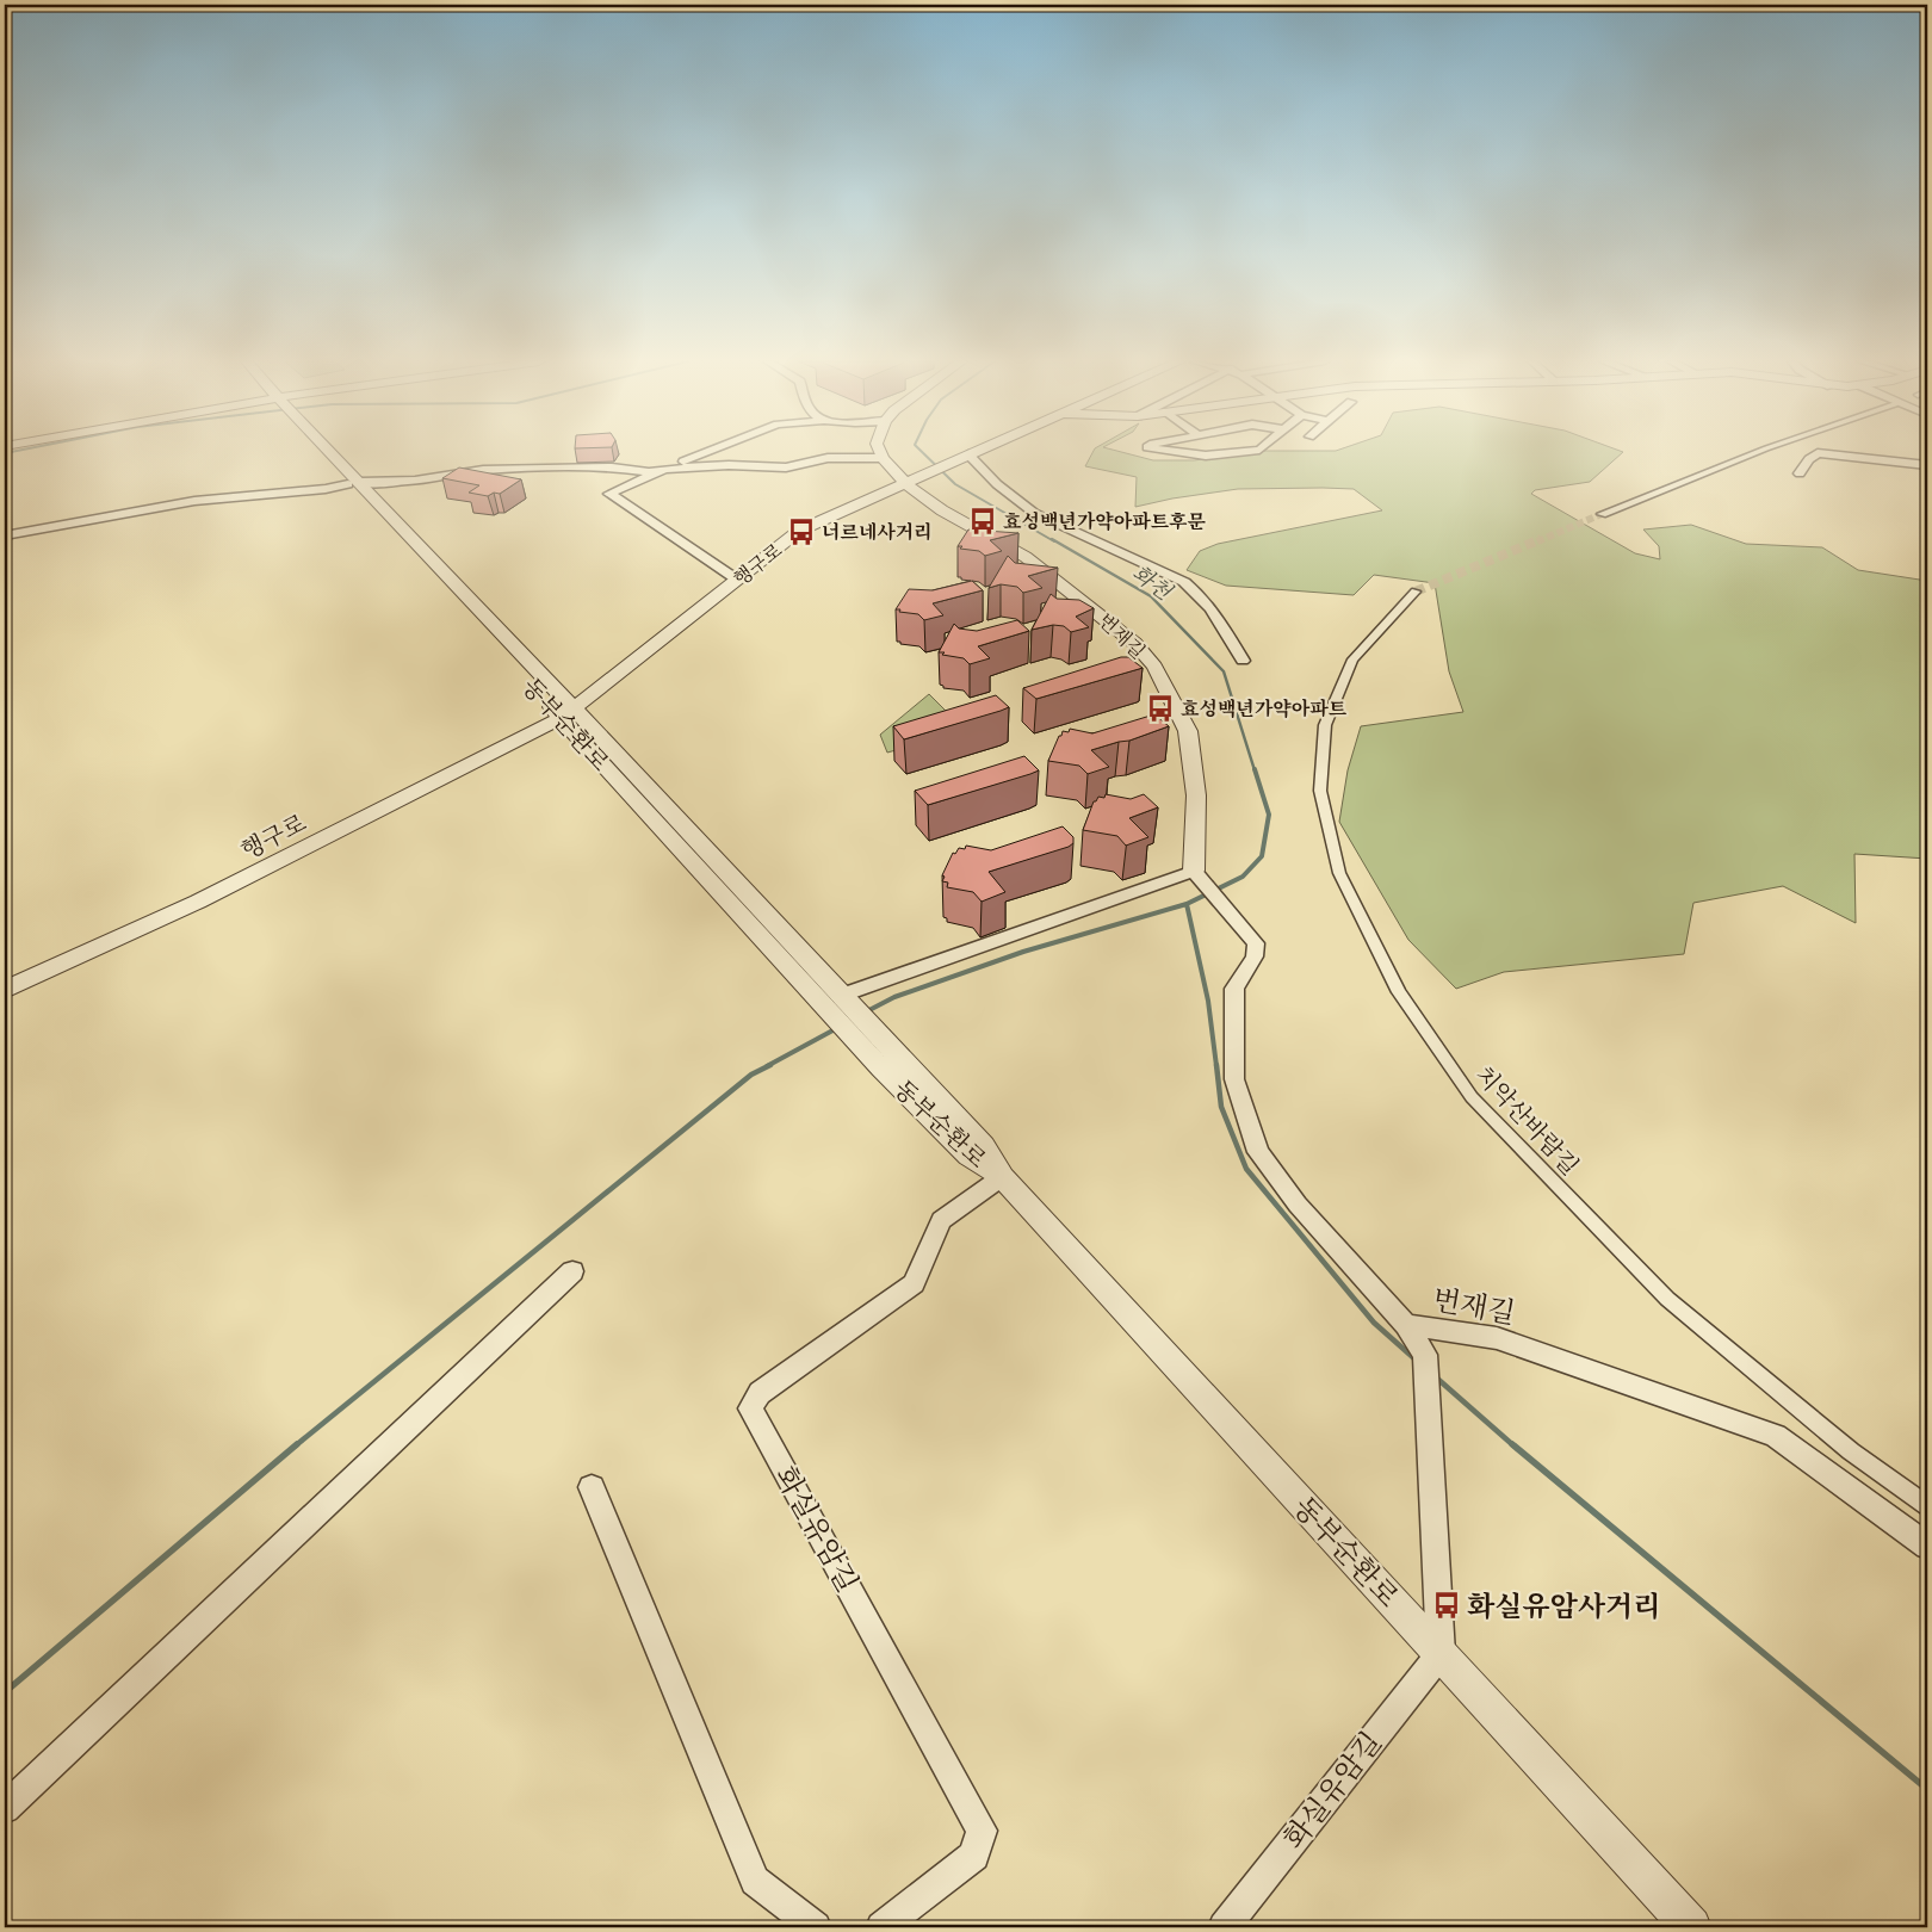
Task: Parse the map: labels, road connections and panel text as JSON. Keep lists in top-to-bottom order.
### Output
{
  "streets": {
    "street": [
      "행구로",
      "번재길",
      "동부순환로",
      "치악산바람길",
      "화실유암길"
    ]
  },
  "crossings": [
    ["행구로", "번재길"],
    ["행구로", "동부순환로"],
    ["동부순환로", "화실유암길"]
  ],
  "water": ["화천"],
  "places": {
    "bus stop": [
      "효성백년가약아파트후문",
      "너르네사거리",
      "효성백년가약아파트",
      "화실유암사거리"
    ]
  }
}
